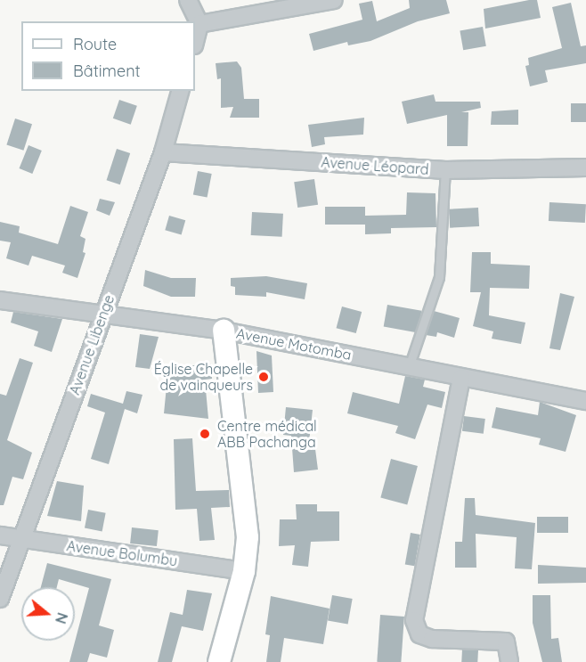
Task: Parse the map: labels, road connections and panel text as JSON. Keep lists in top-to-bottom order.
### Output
{
  "streets": {
    "street": [
      "Avenue Léopard",
      "Avenue Motomba",
      "Avenue Libenge",
      "Avenue Bolumbu"
    ]
  },
  "crossings": [
    ["Avenue Léopard", "Avenue Libenge"],
    ["Avenue Motomba", "Avenue Libenge"],
    ["Avenue Libenge", "Avenue Bolumbu"]
  ],
  "places": ["Église Chapelle de vainqueurs", "Centre médical ABB Pachanga"],
  "legend": ["Route", "Bâtiment"],
  "north": "right"
}
